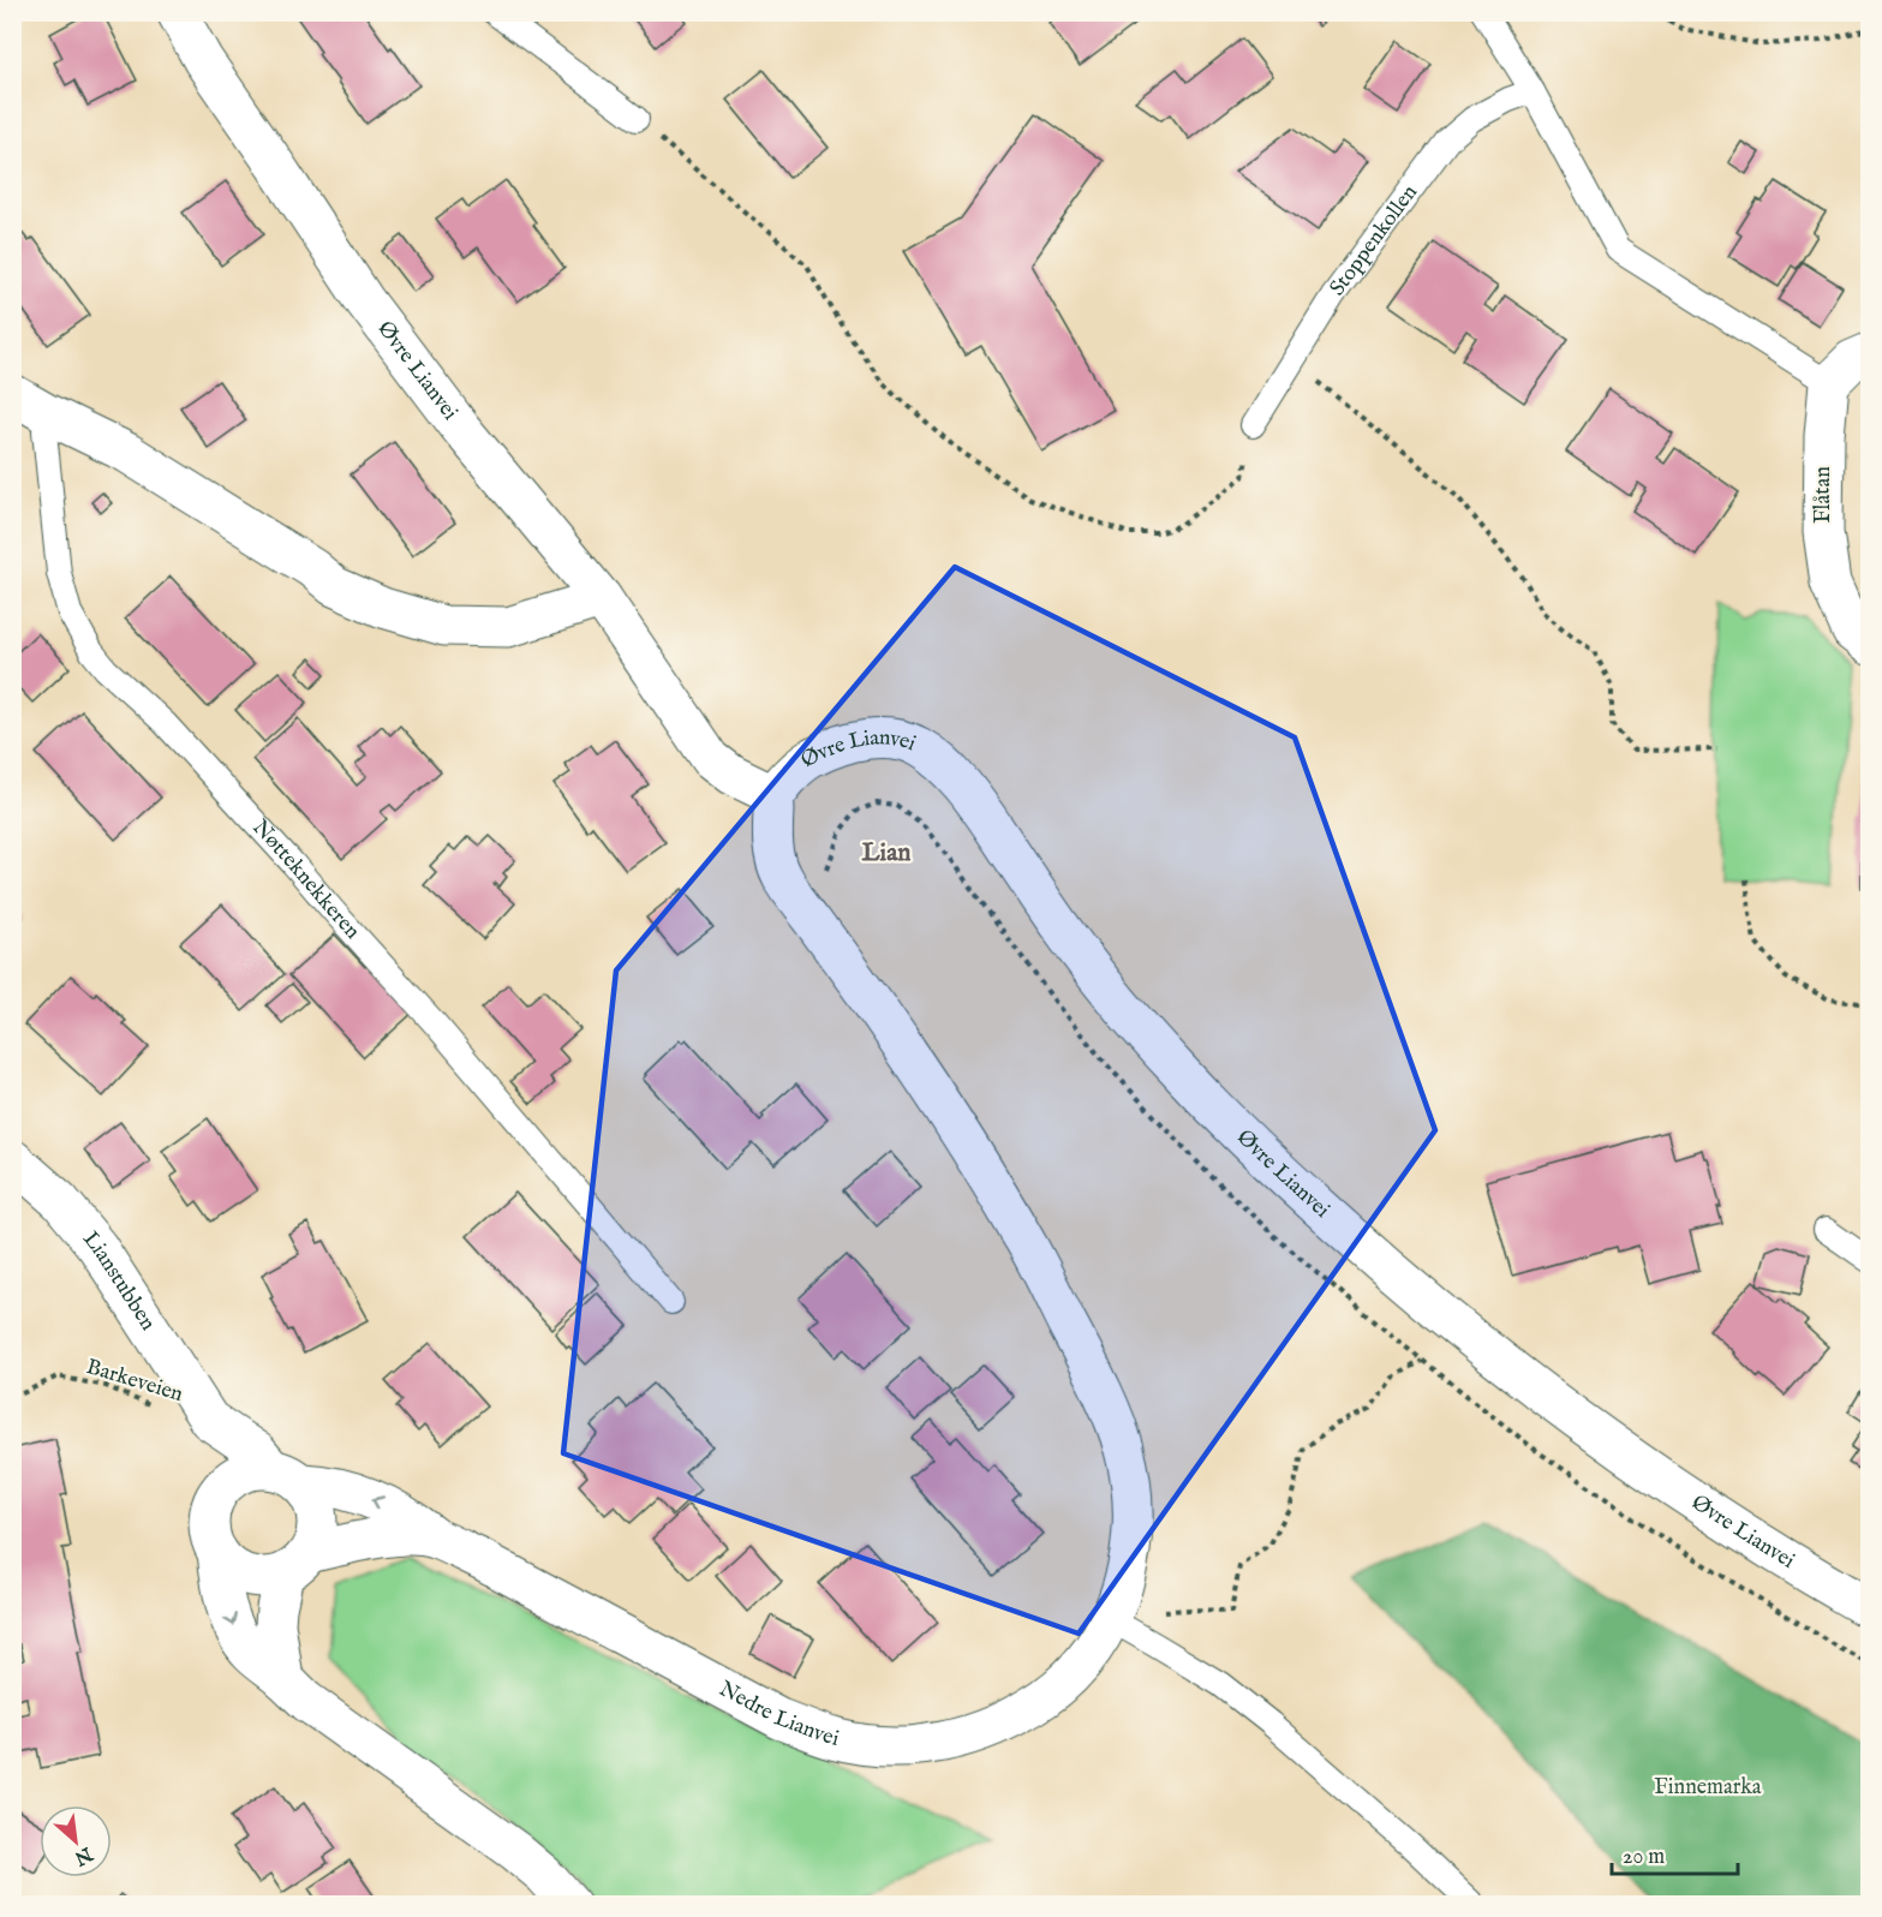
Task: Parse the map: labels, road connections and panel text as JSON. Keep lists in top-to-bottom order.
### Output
{
  "streets": {
    "street": [
      "Øvre Lianvei",
      "Flåtan",
      "Nøtteknekkeren",
      "Lianstubben",
      "Nedre Lianvei"
    ],
    "lane": ["Stoppenkollen"],
    "path": ["Barkeveien"]
  },
  "crossings": [
    ["Øvre Lianvei", "Nøtteknekkeren"],
    ["Lianstubben", "Barkeveien"],
    ["Lianstubben", "Nedre Lianvei"]
  ],
  "districts": ["Lian"],
  "parks": ["Finnemarka"],
  "scale_bar": "20 m",
  "north": "bottom right"
}
